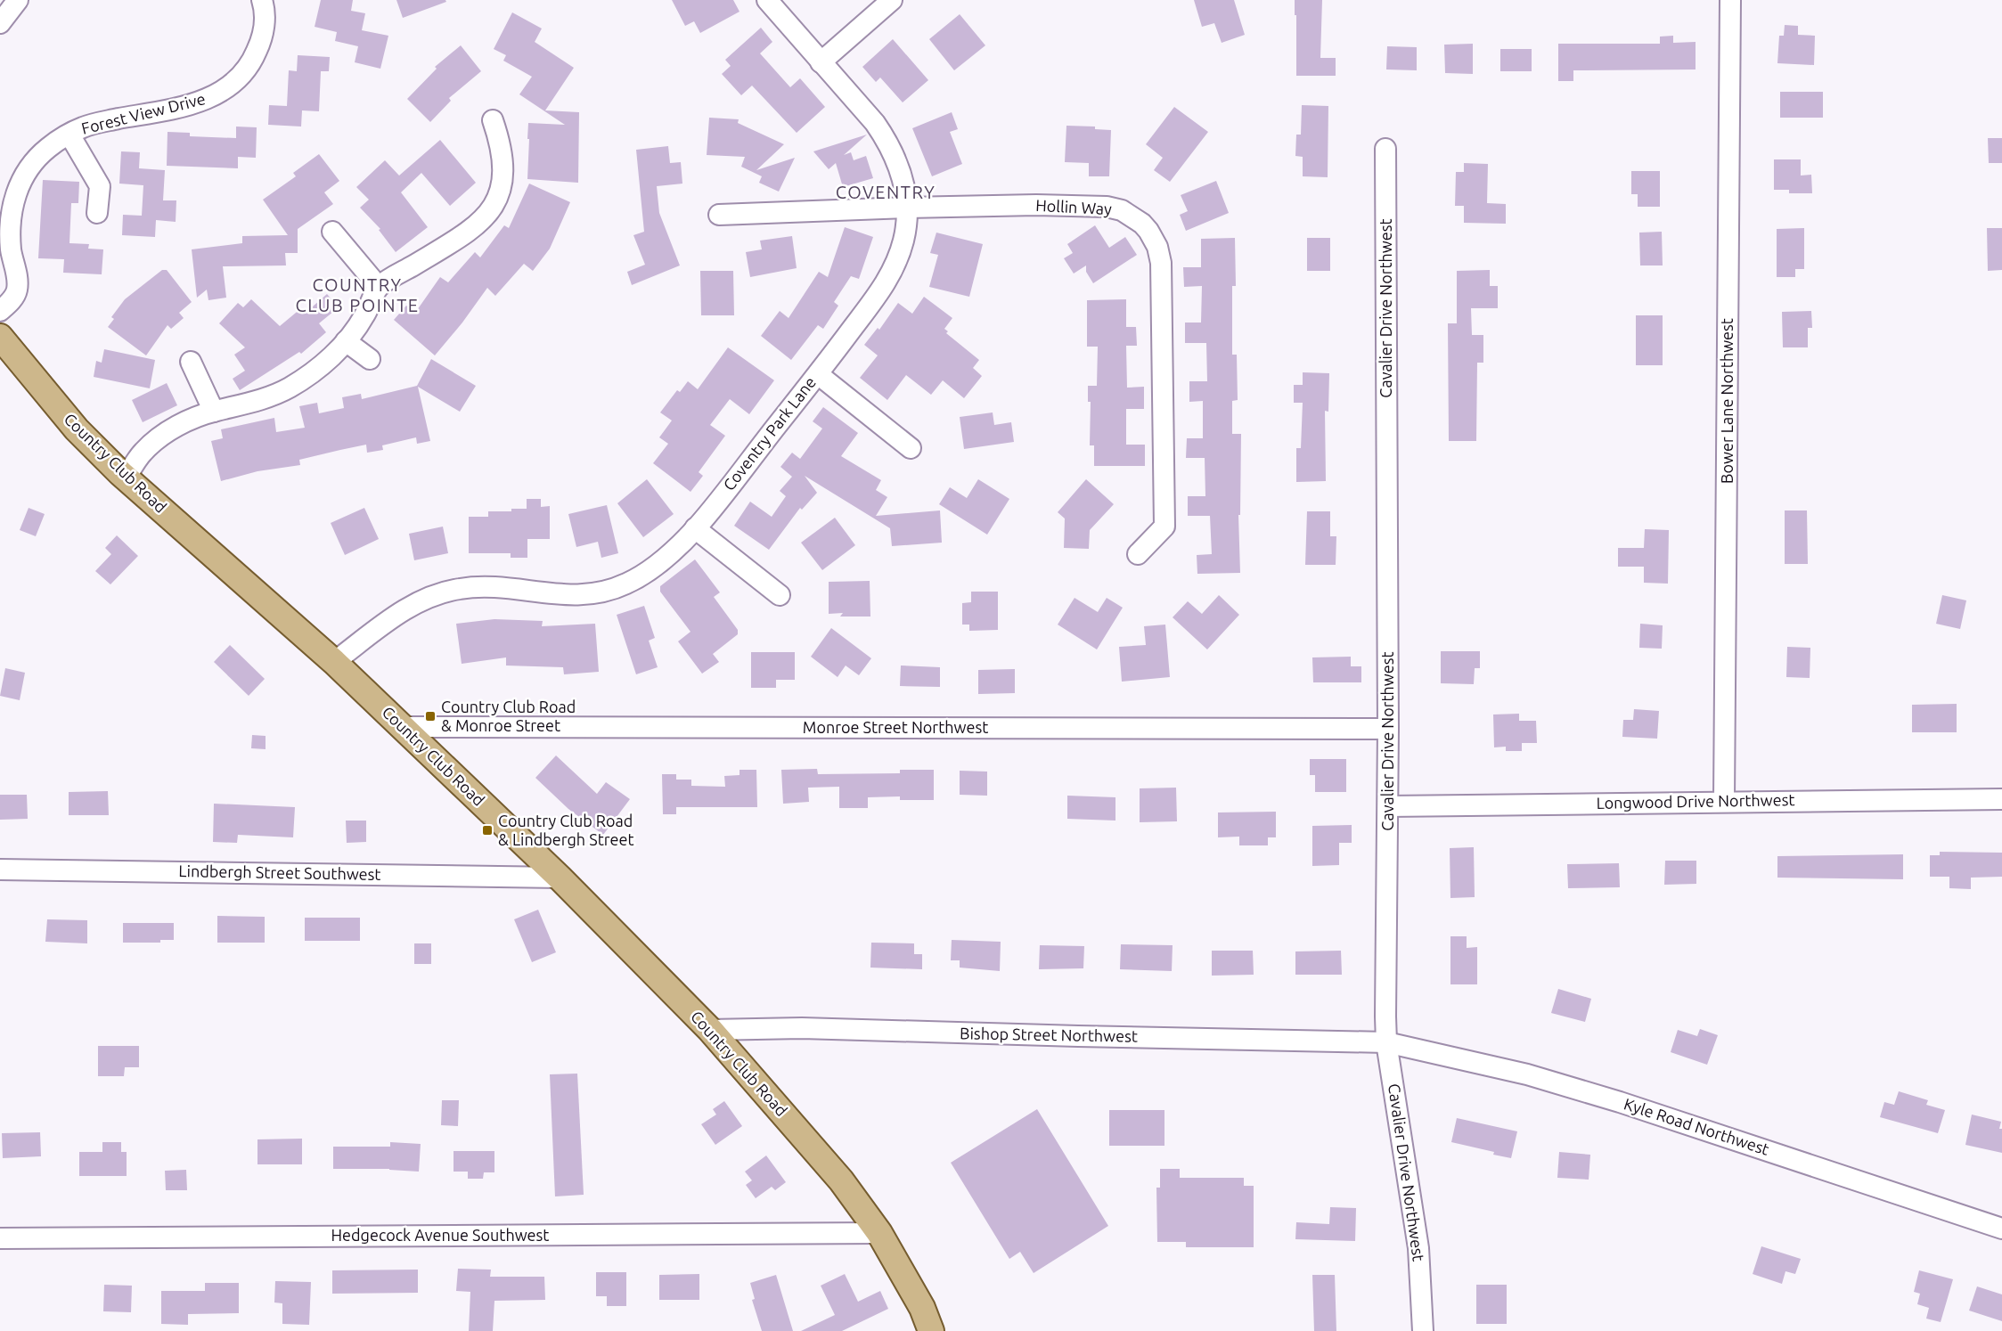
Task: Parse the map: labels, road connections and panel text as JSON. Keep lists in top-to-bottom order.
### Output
{
  "streets": {
    "main road": ["Country Club Road"],
    "street": [
      "Forest View Drive",
      "Hollin Way",
      "Cavalier Drive Northwest",
      "Bower Lane Northwest",
      "Coventry Park Lane",
      "Monroe Street Northwest",
      "Longwood Drive Northwest",
      "Lindbergh Street Southwest",
      "Bishop Street Northwest",
      "Kyle Road Northwest",
      "Hedgecock Avenue Southwest"
    ]
  },
  "crossings": [
    ["Hollin Way", "Coventry Park Lane"],
    ["Cavalier Drive Northwest", "Monroe Street Northwest"],
    ["Cavalier Drive Northwest", "Longwood Drive Northwest"],
    ["Cavalier Drive Northwest", "Bishop Street Northwest"],
    ["Cavalier Drive Northwest", "Kyle Road Northwest"],
    ["Bower Lane Northwest", "Longwood Drive Northwest"],
    ["Coventry Park Lane", "Country Club Road"],
    ["Country Club Road", "Monroe Street Northwest"],
    ["Country Club Road", "Lindbergh Street Southwest"],
    ["Country Club Road", "Bishop Street Northwest"],
    ["Country Club Road", "Hedgecock Avenue Southwest"],
    ["Bishop Street Northwest", "Kyle Road Northwest"]
  ],
  "districts": ["COVENTRY", "COUNTRY CLUB POINTE"],
  "places": {
    "transit": ["Country Club Road & Monroe Street", "Country Club Road & Lindbergh Street"]
  }
}
